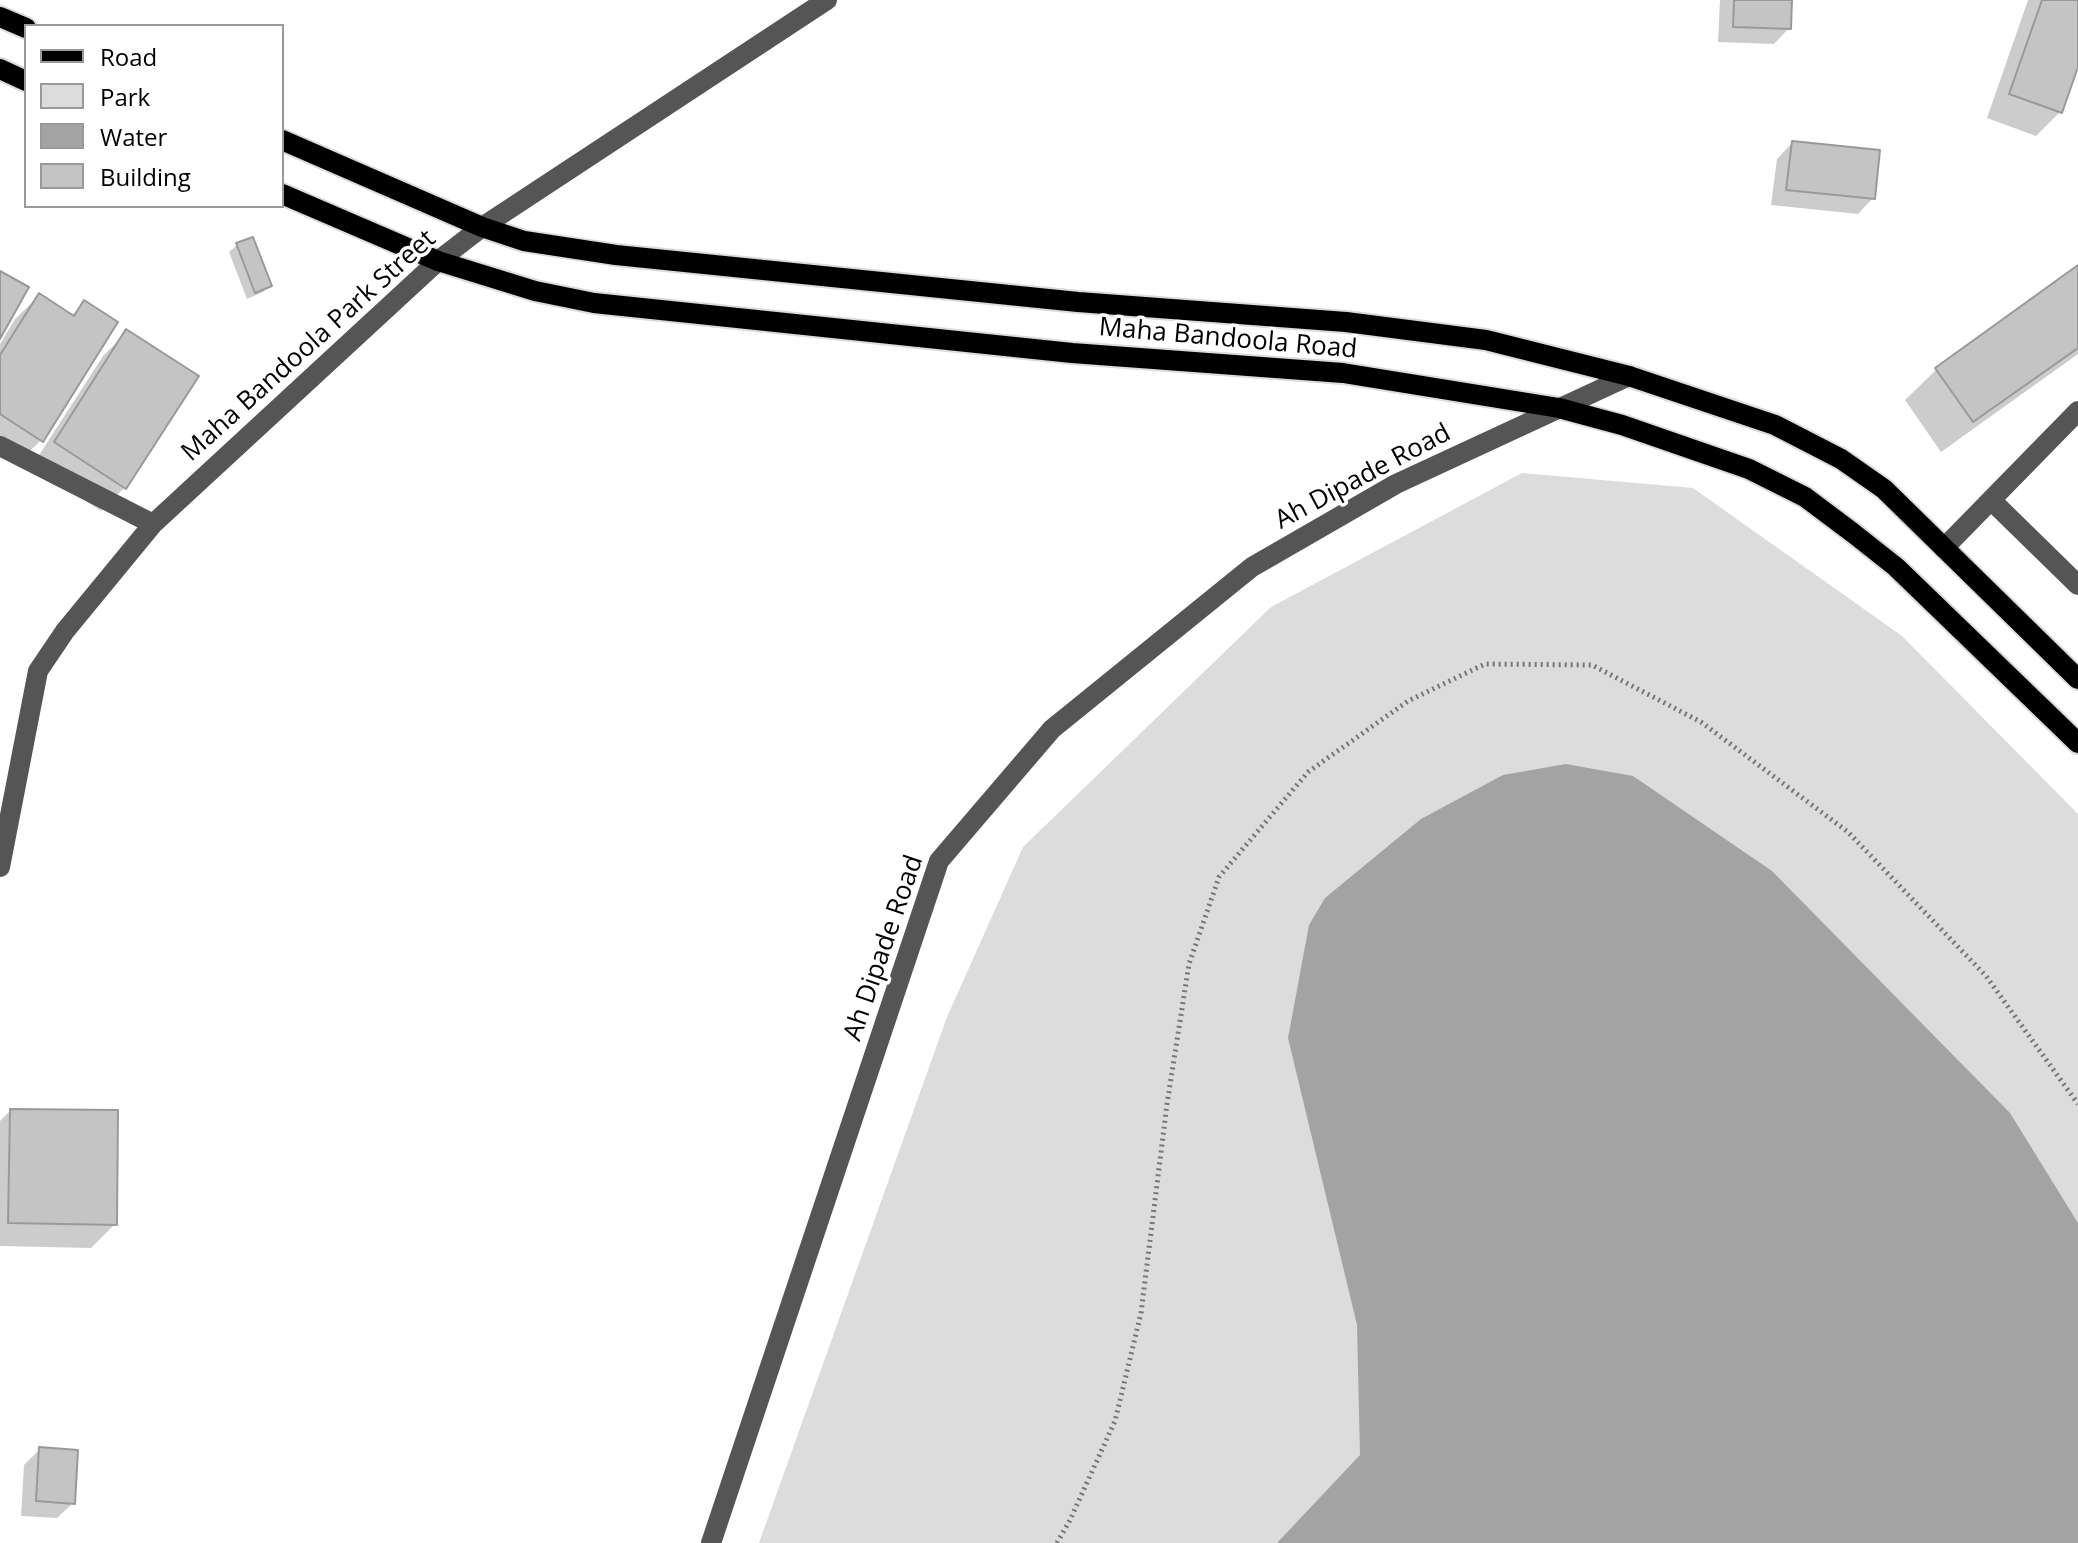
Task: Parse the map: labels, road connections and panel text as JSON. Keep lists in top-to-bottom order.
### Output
{
  "streets": {
    "main road": ["Maha Bandoola Road"],
    "street": ["Maha Bandoola Park Street", "Ah Dipade Road"]
  },
  "crossings": [
    ["Maha Bandoola Road", "Maha Bandoola Park Street"],
    ["Maha Bandoola Road", "Ah Dipade Road"]
  ],
  "legend": [
    "Road",
    "Park",
    "Water",
    "Building"
  ]
}
